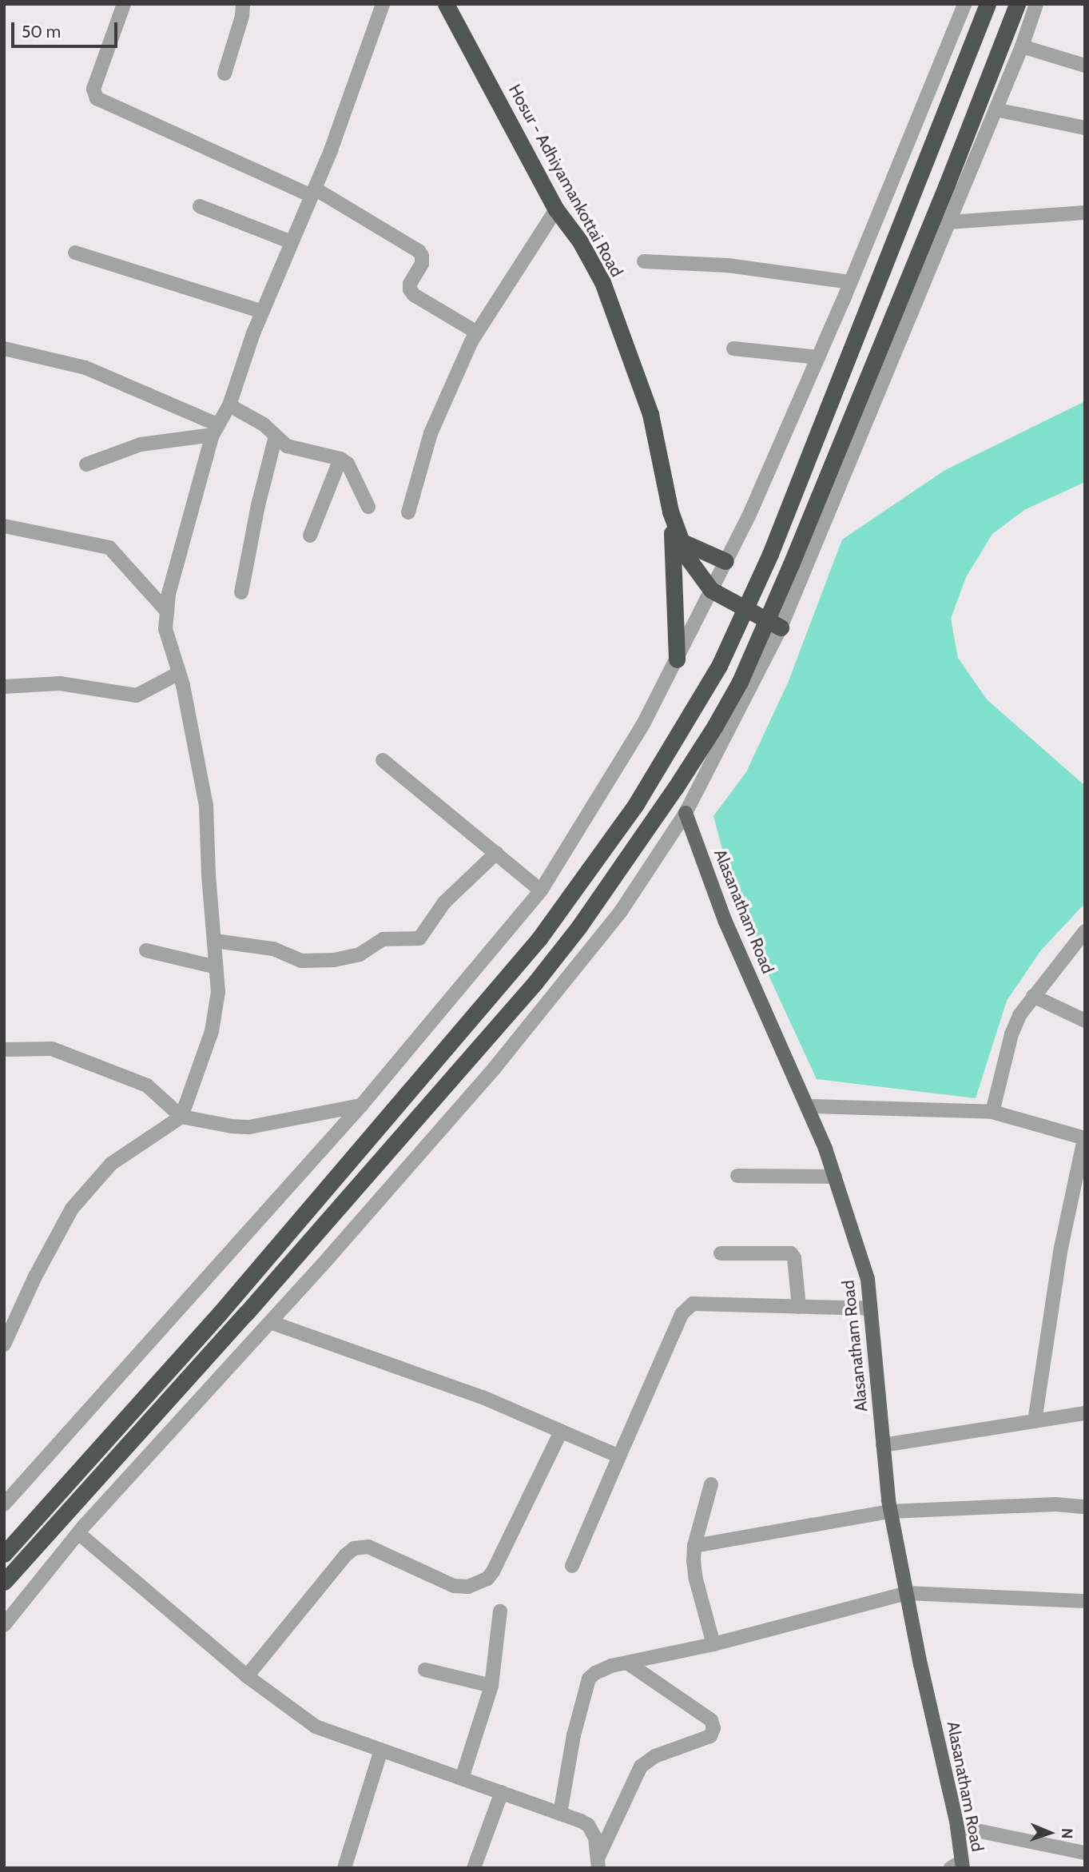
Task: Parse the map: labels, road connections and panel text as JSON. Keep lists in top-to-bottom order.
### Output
{
  "streets": {
    "highway": ["Hosur - Adhiyamankottai Road"],
    "main road": ["Alasanatham Road"]
  },
  "scale_bar": "50 m",
  "north": "right"
}
